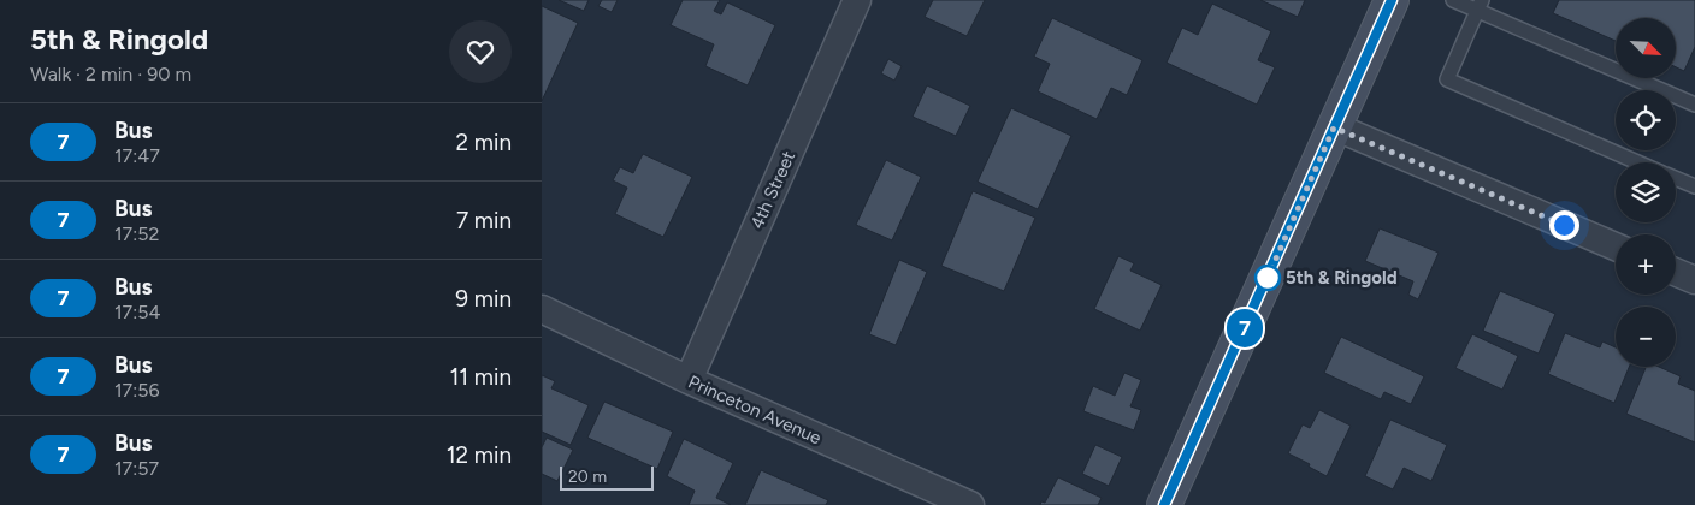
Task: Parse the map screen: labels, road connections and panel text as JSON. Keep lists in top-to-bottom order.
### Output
{
  "streets": {
    "street": ["4th Street", "Princeton Avenue"]
  },
  "crossings": [
    ["4th Street", "Princeton Avenue"]
  ],
  "places": ["5th & Ringold"],
  "lines": ["bus line 7"],
  "scale_bar": "20 m",
  "north": "bottom right",
  "page": {
    "heading": ["5th & Ringold", "Walk · 2 min · 90 m"],
    "on_map": "7",
    "map_buttons": ["+", "−"],
    "list": [
      {
        "mark": "7",
        "name": "Bus",
        "note": "17:47",
        "value": "2 min"
      },
      {
        "mark": "7",
        "name": "Bus",
        "note": "17:52",
        "value": "7 min"
      },
      {
        "mark": "7",
        "name": "Bus",
        "note": "17:54",
        "value": "9 min"
      },
      {
        "mark": "7",
        "name": "Bus",
        "note": "17:56",
        "value": "11 min"
      },
      {
        "mark": "7",
        "name": "Bus",
        "note": "17:57",
        "value": "12 min"
      }
    ],
    "scale": "20 m"
  }
}
